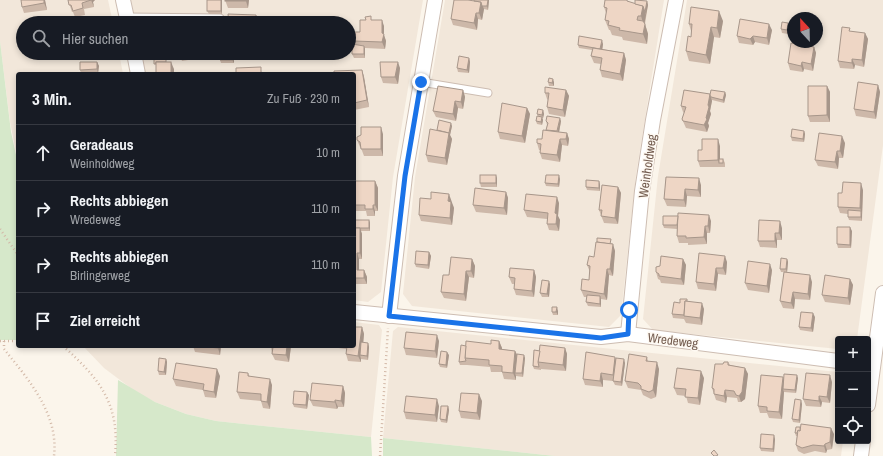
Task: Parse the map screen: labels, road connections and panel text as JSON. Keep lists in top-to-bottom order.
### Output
{
  "streets": {
    "street": ["Weinholdweg", "Wredeweg"]
  },
  "crossings": [
    ["Weinholdweg", "Wredeweg"]
  ],
  "north": "top",
  "page": {
    "search": "Hier suchen",
    "heading": ["3 Min.", "Zu Fuß · 230 m"],
    "list": [
      ["Geradeaus", "Weinholdweg", "10 m"],
      ["Rechts abbiegen", "Wredeweg", "110 m"],
      ["Rechts abbiegen", "Birlingerweg", "110 m"],
      "Ziel erreicht"
    ],
    "map_buttons": ["+", "−"]
  }
}
